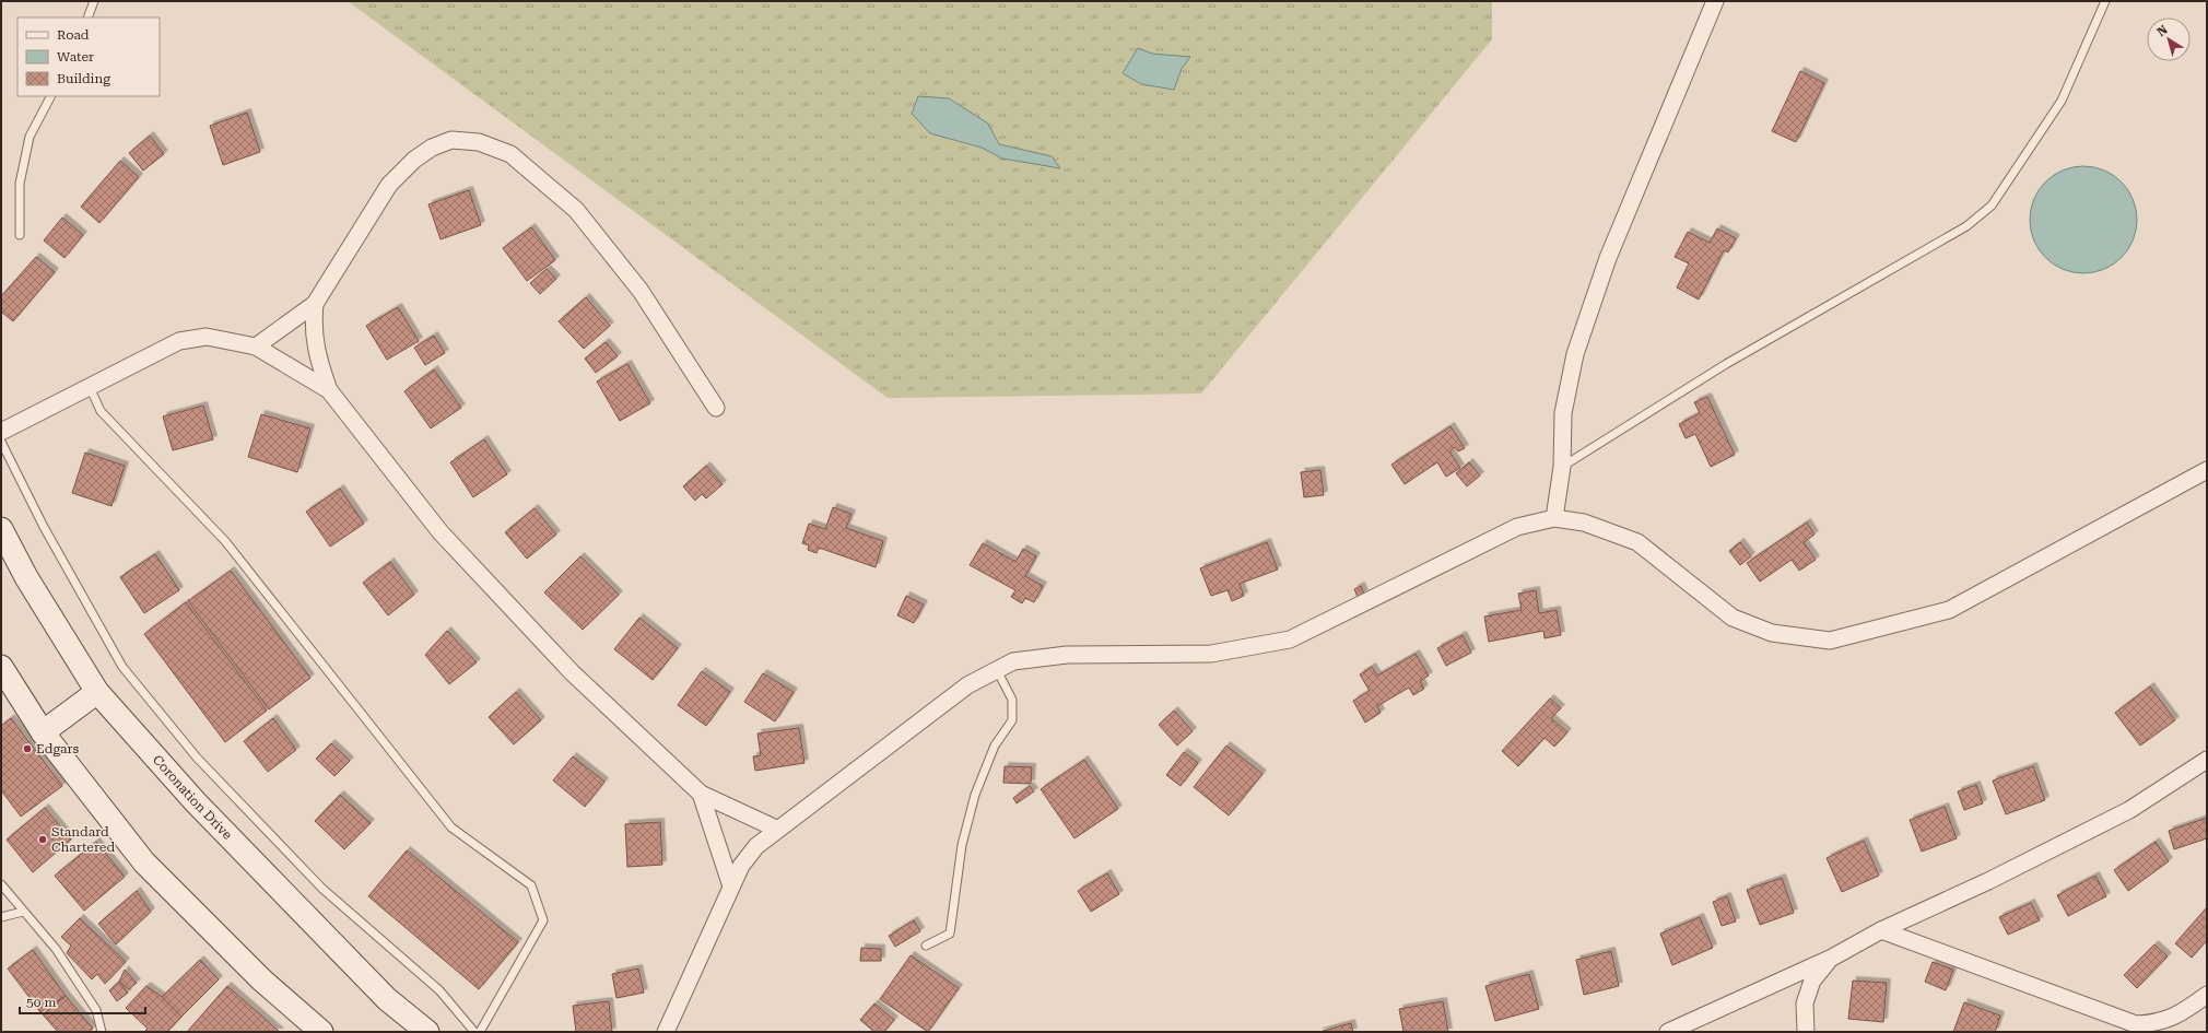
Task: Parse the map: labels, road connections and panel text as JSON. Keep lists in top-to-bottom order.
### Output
{
  "streets": {
    "street": ["Coronation Drive"]
  },
  "places": ["Edgars", "Standard Chartered"],
  "legend": ["Road", "Water", "Building"],
  "scale_bar": "50 m",
  "north": "top left"
}
